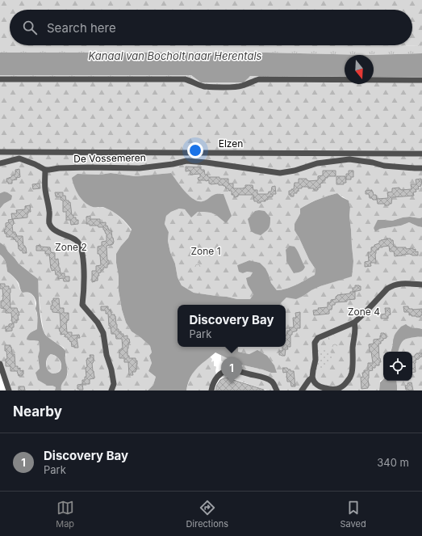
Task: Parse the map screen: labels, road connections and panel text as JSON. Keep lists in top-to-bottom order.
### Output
{
  "streets": {
    "street": ["Elzen", "De Vossemeren"]
  },
  "water": ["Kanaal van Bocholt naar Herentals"],
  "parks": ["Zone 2", "Zone 1", "Zone 4"],
  "north": "bottom",
  "page": {
    "search": "Search here",
    "popup": ["Discovery Bay", "Park"],
    "pins": "1",
    "heading": "Nearby",
    "list": [
      {
        "mark": "1",
        "name": "Discovery Bay",
        "note": "Park",
        "value": "340 m"
      }
    ],
    "nav": ["Map", "Directions", "Saved"]
  }
}
